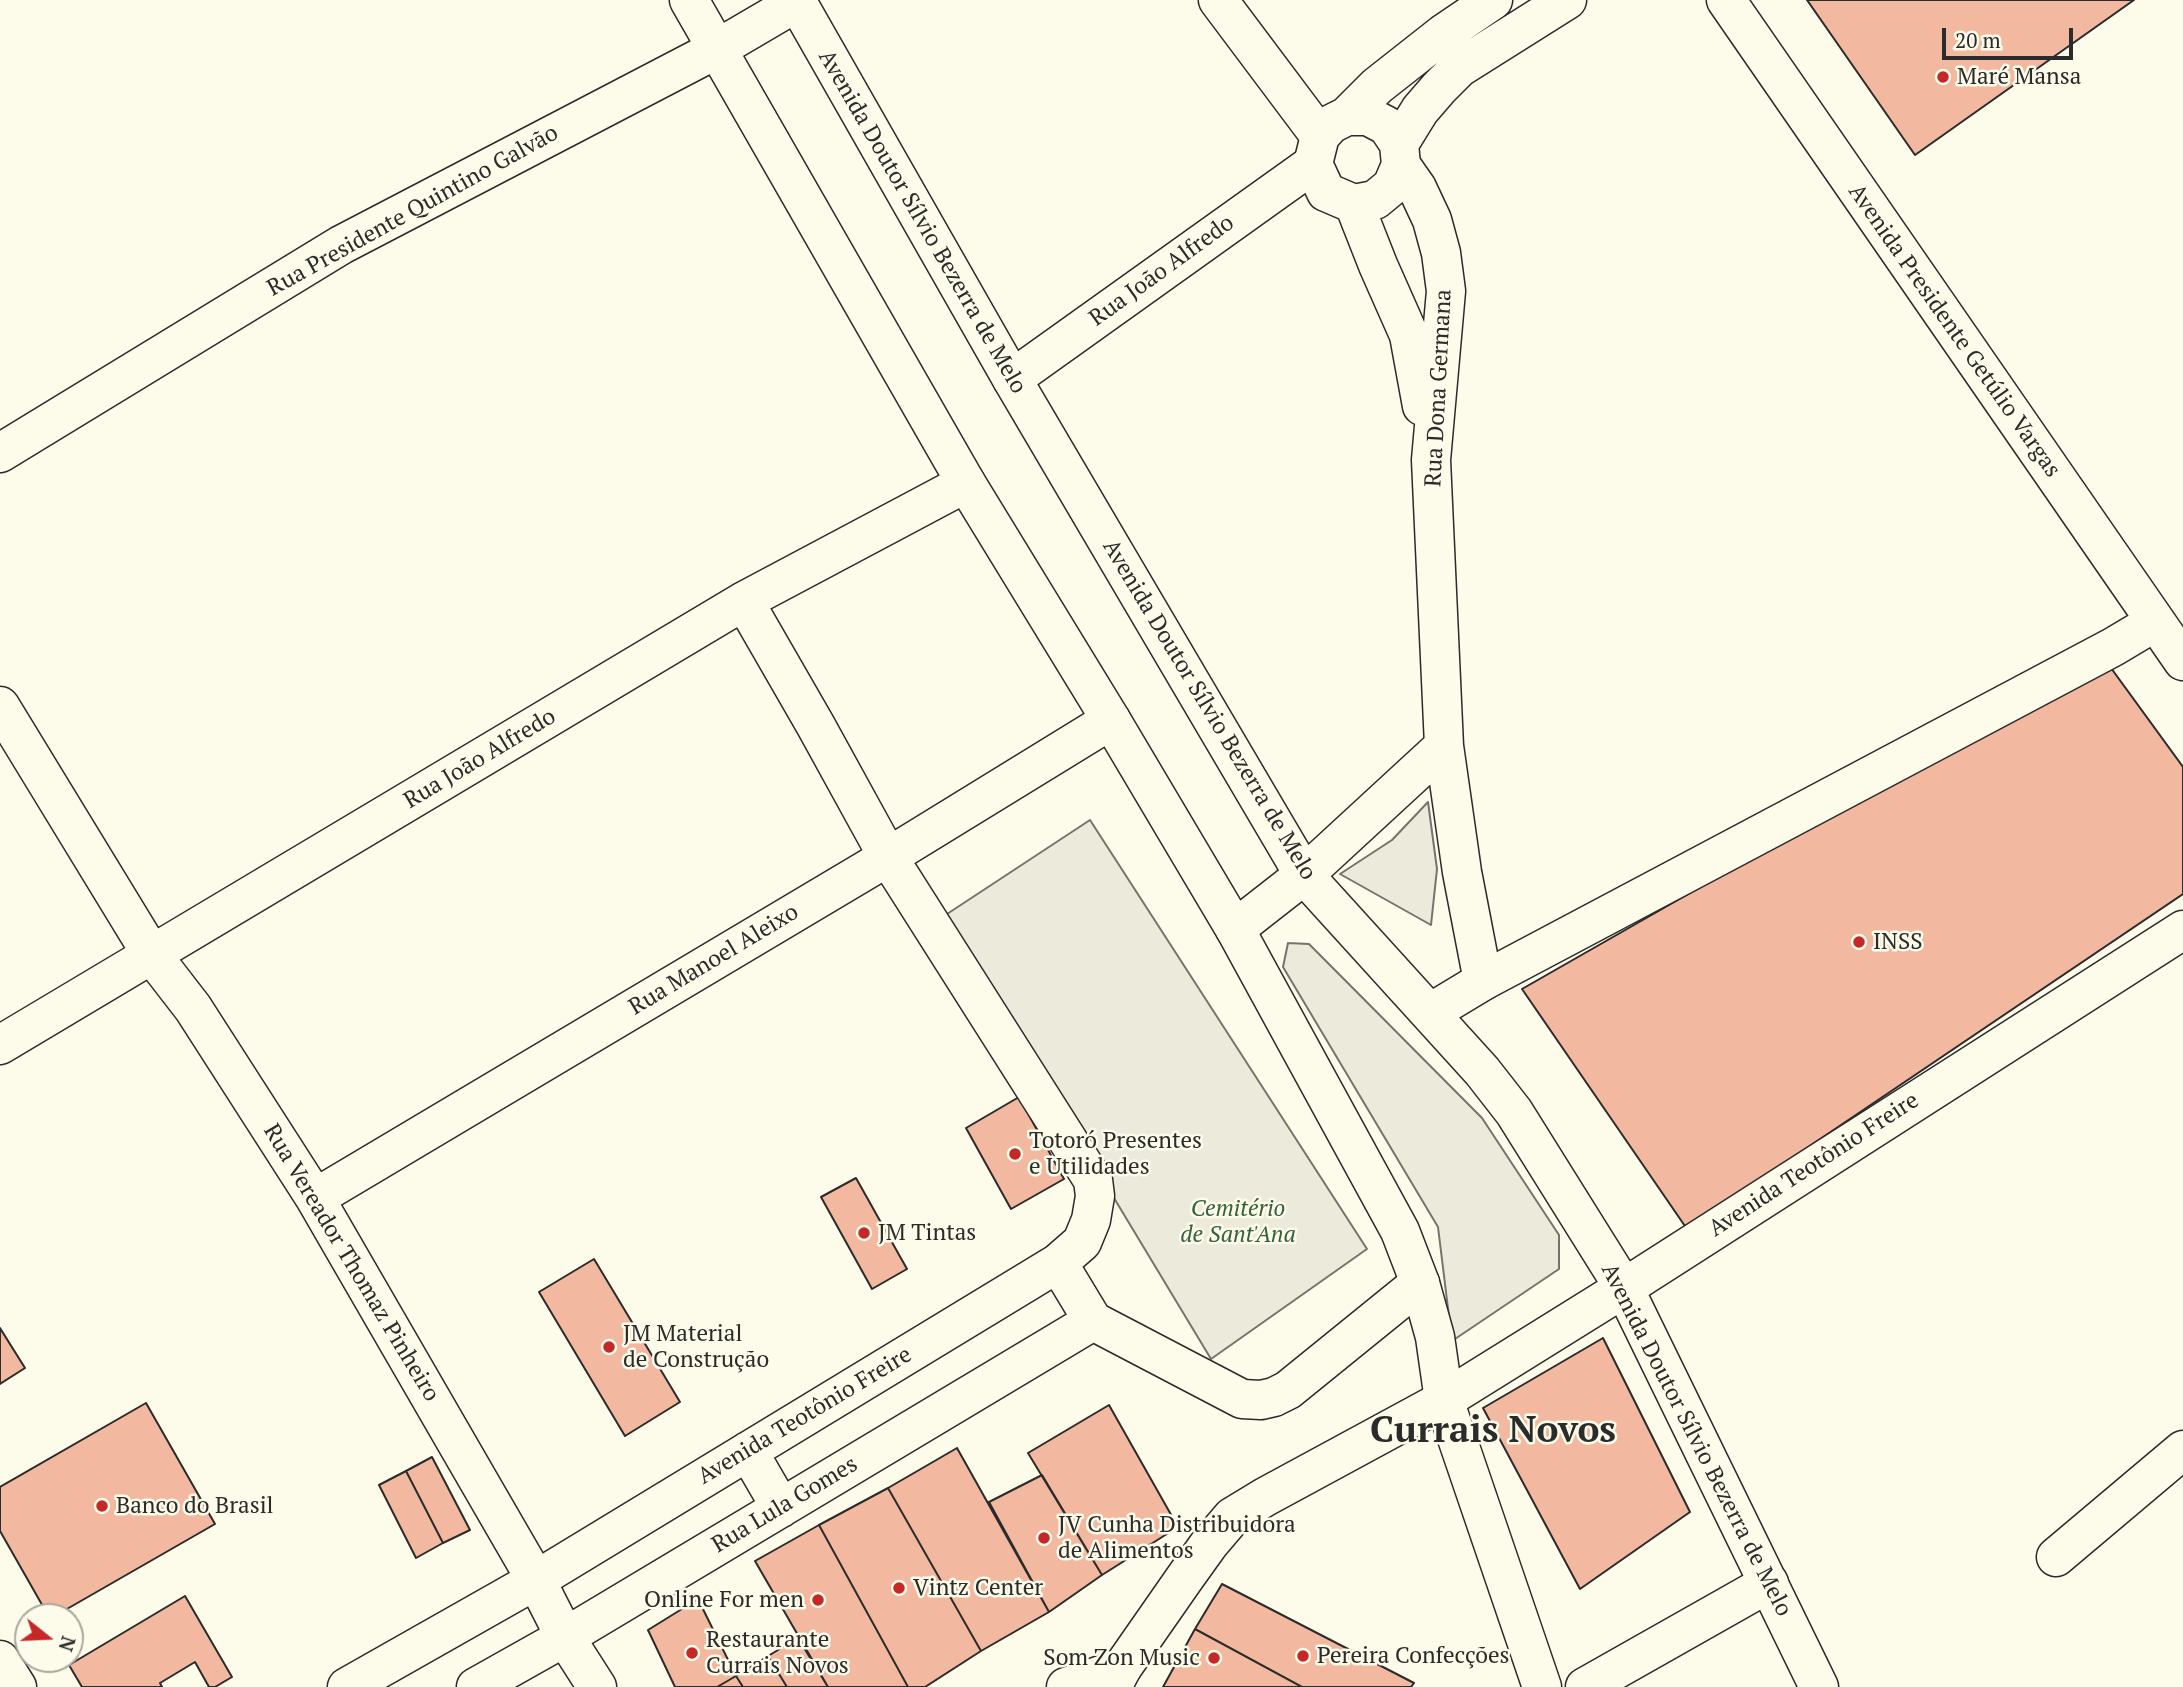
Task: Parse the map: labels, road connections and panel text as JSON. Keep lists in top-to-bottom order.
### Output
{
  "streets": {
    "main road": [
      "Rua Presidente Quintino Galvão",
      "Avenida Doutor Sílvio Bezerra de Melo",
      "Rua João Alfredo",
      "Avenida Presidente Getúlio Vargas",
      "Rua Dona Germana",
      "Rua Manoel Aleixo",
      "Avenida Teotônio Freire",
      "Rua Vereador Thomaz Pinheiro",
      "Rua Lula Gomes"
    ]
  },
  "crossings": [
    ["Rua Presidente Quintino Galvão", "Avenida Doutor Sílvio Bezerra de Melo"],
    ["Avenida Doutor Sílvio Bezerra de Melo", "Rua João Alfredo"],
    ["Avenida Doutor Sílvio Bezerra de Melo", "Avenida Teotônio Freire"],
    ["Rua João Alfredo", "Rua Dona Germana"],
    ["Rua João Alfredo", "Avenida Teotônio Freire"],
    ["Rua João Alfredo", "Rua Vereador Thomaz Pinheiro"],
    ["Rua Manoel Aleixo", "Avenida Teotônio Freire"],
    ["Rua Manoel Aleixo", "Rua Vereador Thomaz Pinheiro"],
    ["Avenida Teotônio Freire", "Rua Vereador Thomaz Pinheiro"],
    ["Rua Vereador Thomaz Pinheiro", "Rua Lula Gomes"]
  ],
  "districts": ["Currais Novos"],
  "parks": ["Cemitério de Sant'Ana"],
  "places": [
    "Maré Mansa",
    "INSS",
    "Totoró Presentes e Utilidades",
    "JM Tintas",
    "JM Material de Construção",
    "Banco do Brasil",
    "JV Cunha Distribuidora de Alimentos",
    "Vintz Center",
    "Online For men",
    "Restaurante Currais Novos",
    "Pereira Confecções",
    "Som Zon Music"
  ],
  "scale_bar": "20 m",
  "north": "right"
}
